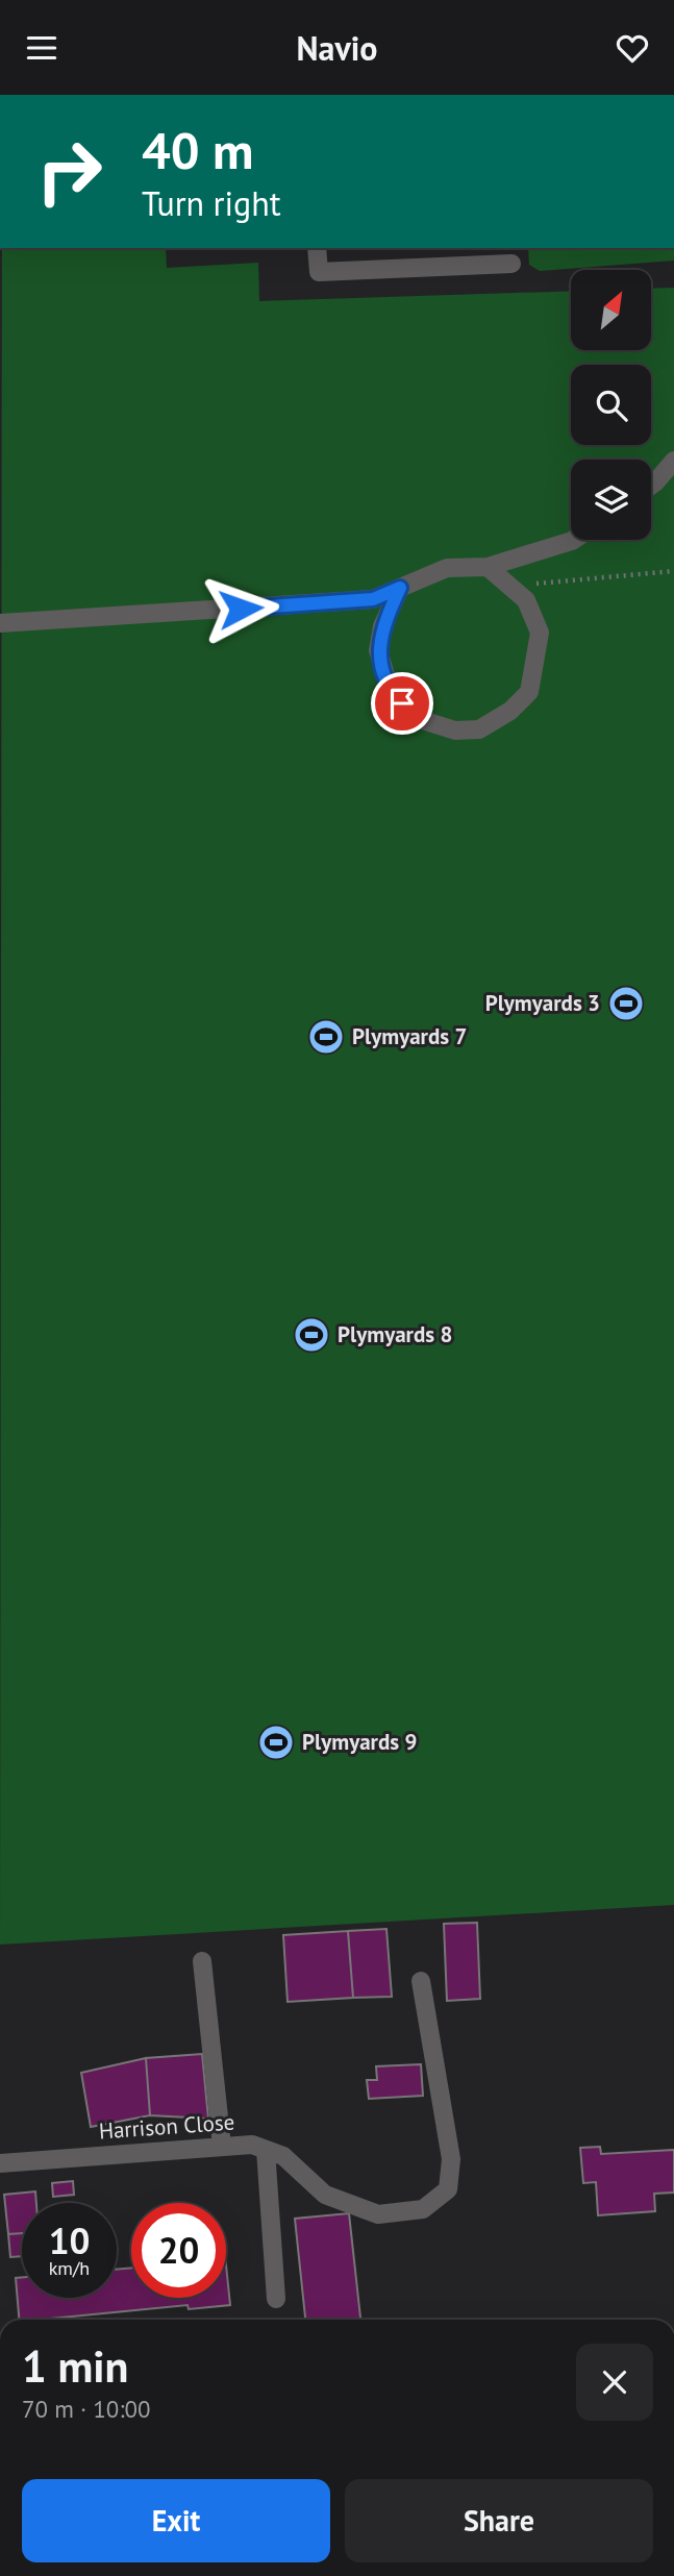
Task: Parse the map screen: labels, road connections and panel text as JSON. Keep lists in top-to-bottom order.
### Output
{
  "streets": {
    "street": ["Harrison Close"]
  },
  "places": {
    "sports": [
      "Plymyards 3",
      "Plymyards 7",
      "Plymyards 8",
      "Plymyards 9"
    ]
  },
  "north": "top right",
  "page": {
    "header": "Navio",
    "turn": ["40 m", "Turn right"],
    "speed": "10 km/h",
    "limit": "20",
    "heading": ["1 min", "70 m · 10:00"],
    "buttons": ["Exit", "Share"]
  }
}
